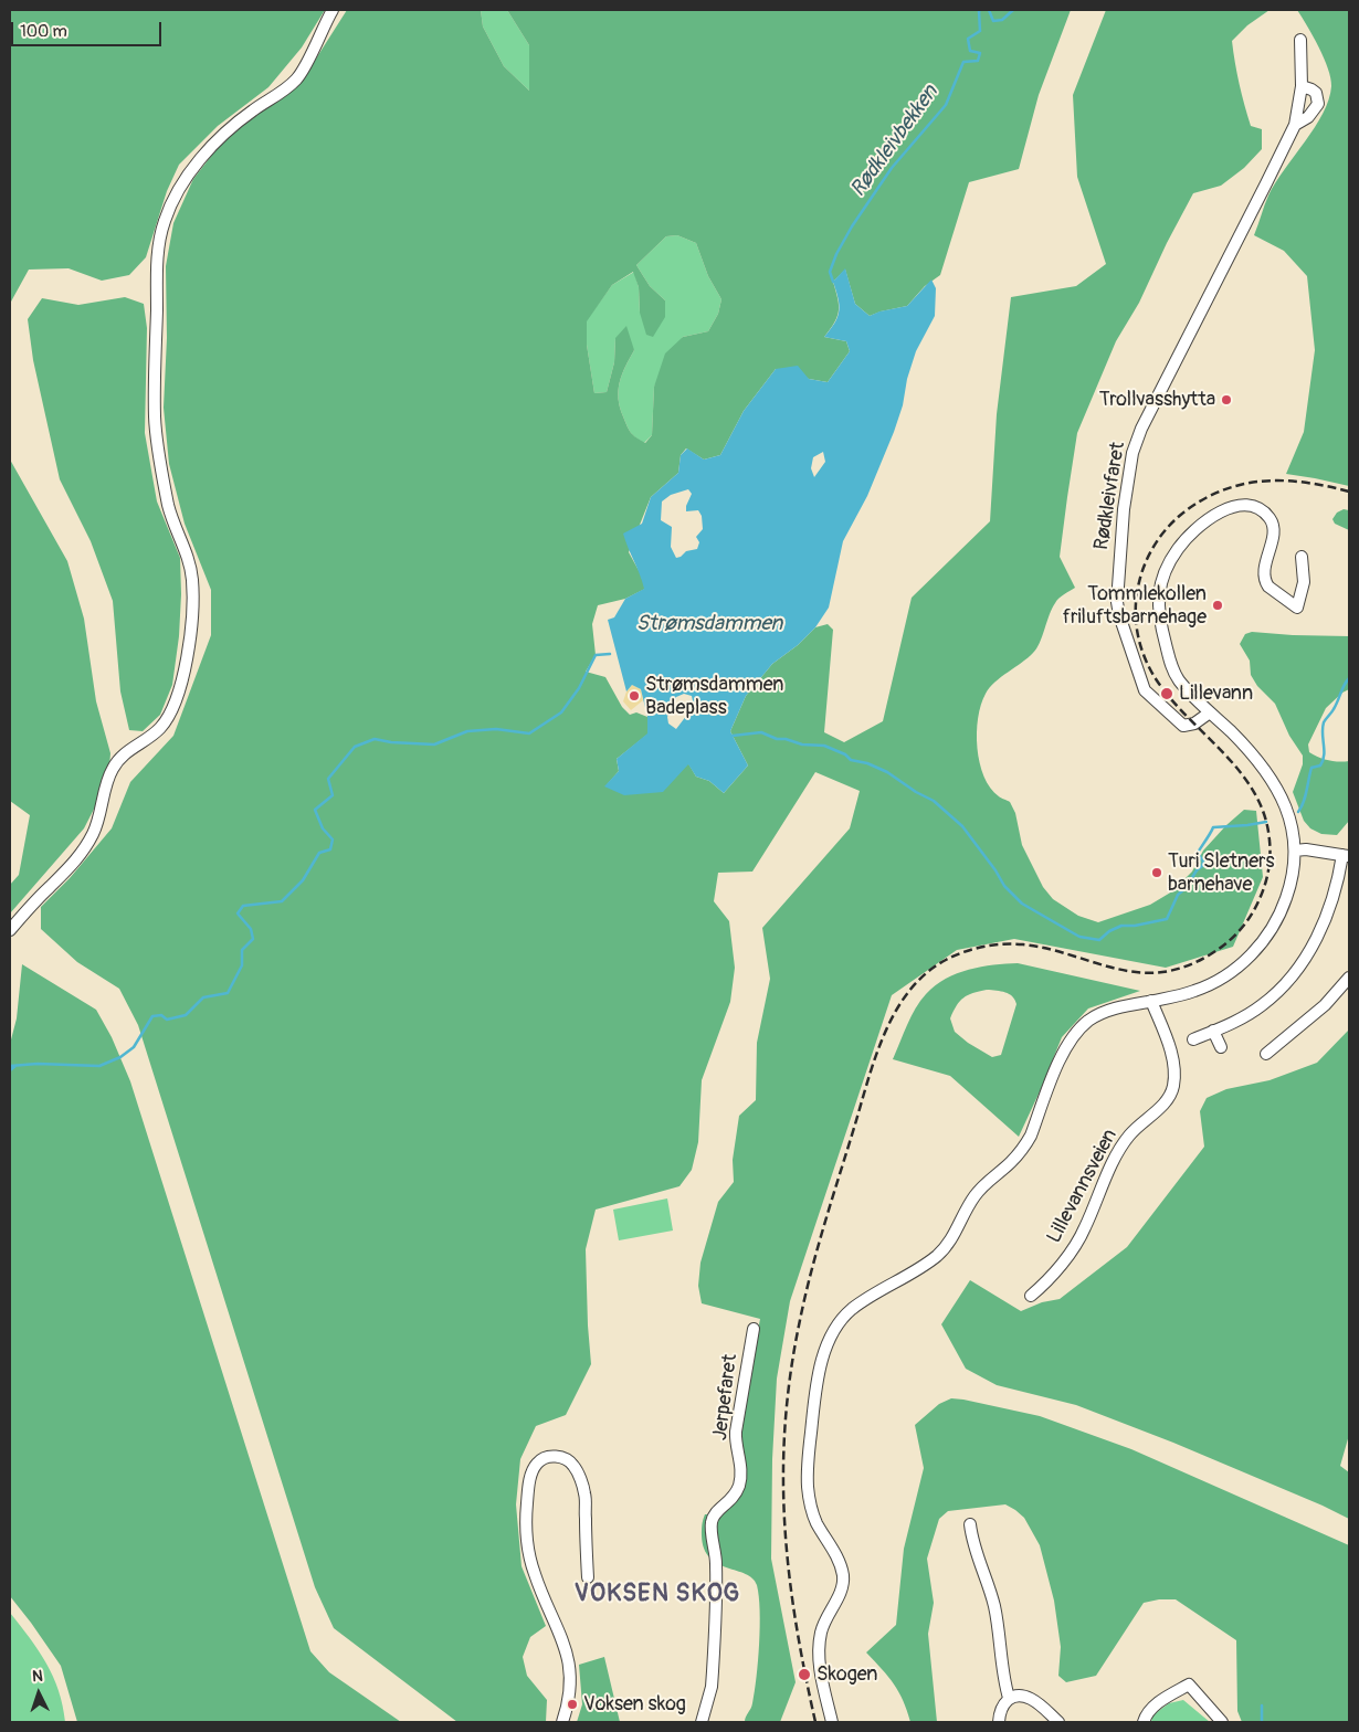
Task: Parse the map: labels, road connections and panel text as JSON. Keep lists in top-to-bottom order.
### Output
{
  "streets": {
    "street": ["Rødkleivfaret", "Lillevannsveien", "Jerpefaret"]
  },
  "districts": ["VOKSEN SKOG"],
  "water": ["Rødkleivbekken", "Strømsdammen"],
  "places": [
    "Trollvasshytta",
    "Tommlekollen friluftsbarnehage",
    "Lillevann",
    "Strømsdammen Badeplass",
    "Turi Sletners barnehave",
    "Skogen",
    "Voksen skog"
  ],
  "scale_bar": "100 m",
  "north": "top"
}
